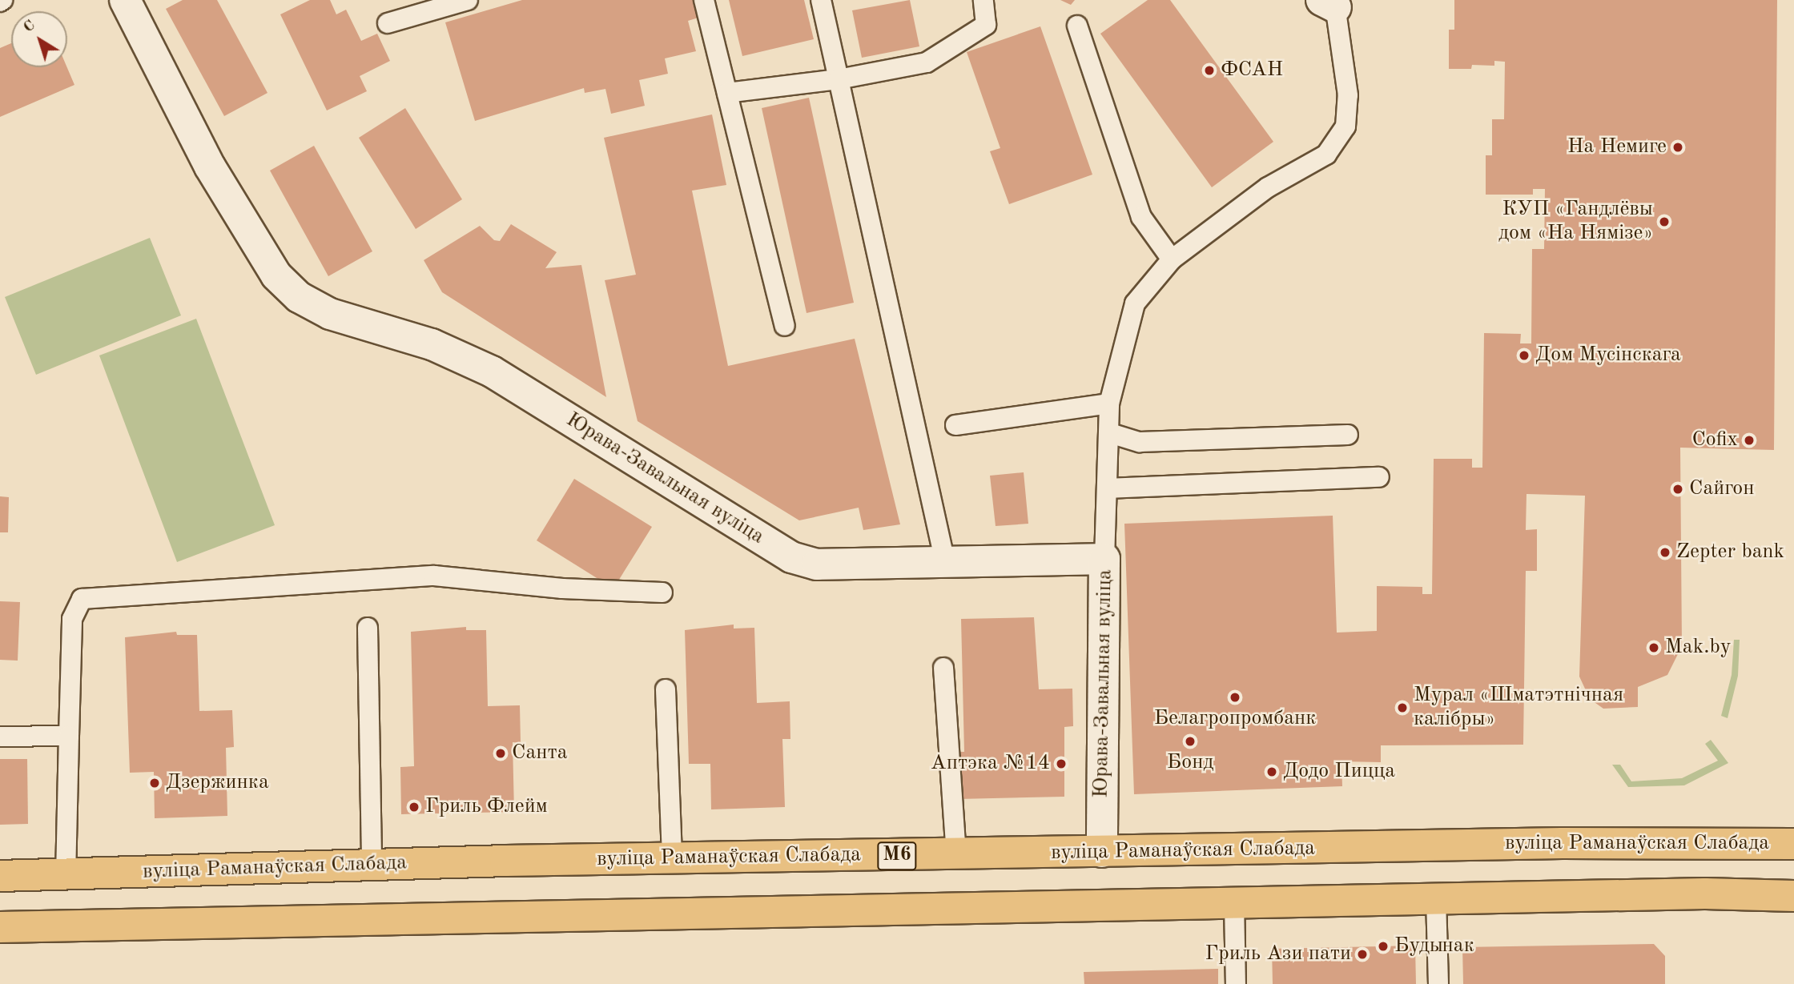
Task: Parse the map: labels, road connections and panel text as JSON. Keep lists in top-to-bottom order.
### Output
{
  "streets": {
    "main road": ["вуліца Раманаўская Слабада", "М6"],
    "street": ["Юрава-Завальная вуліца"]
  },
  "crossings": [
    ["Юрава-Завальная вуліца", "вуліца Раманаўская Слабада"]
  ],
  "places": [
    "ФСАН",
    "На Немиге",
    "КУП «Гандлёвы дом «На Нямізе»",
    "Дом Мусінскага",
    "Cofix",
    "Сайгон",
    "Zepter bank",
    "Mak.by",
    "Белагропромбанк",
    "Мурал «Шматэтнічная калібры»",
    "Бонд",
    "Санта",
    "Аптэка №14",
    "Додо Пицца",
    "Дзержинка",
    "Гриль Флейм",
    "Будынак",
    "Гриль Ази пати"
  ],
  "north": "top left"
}
